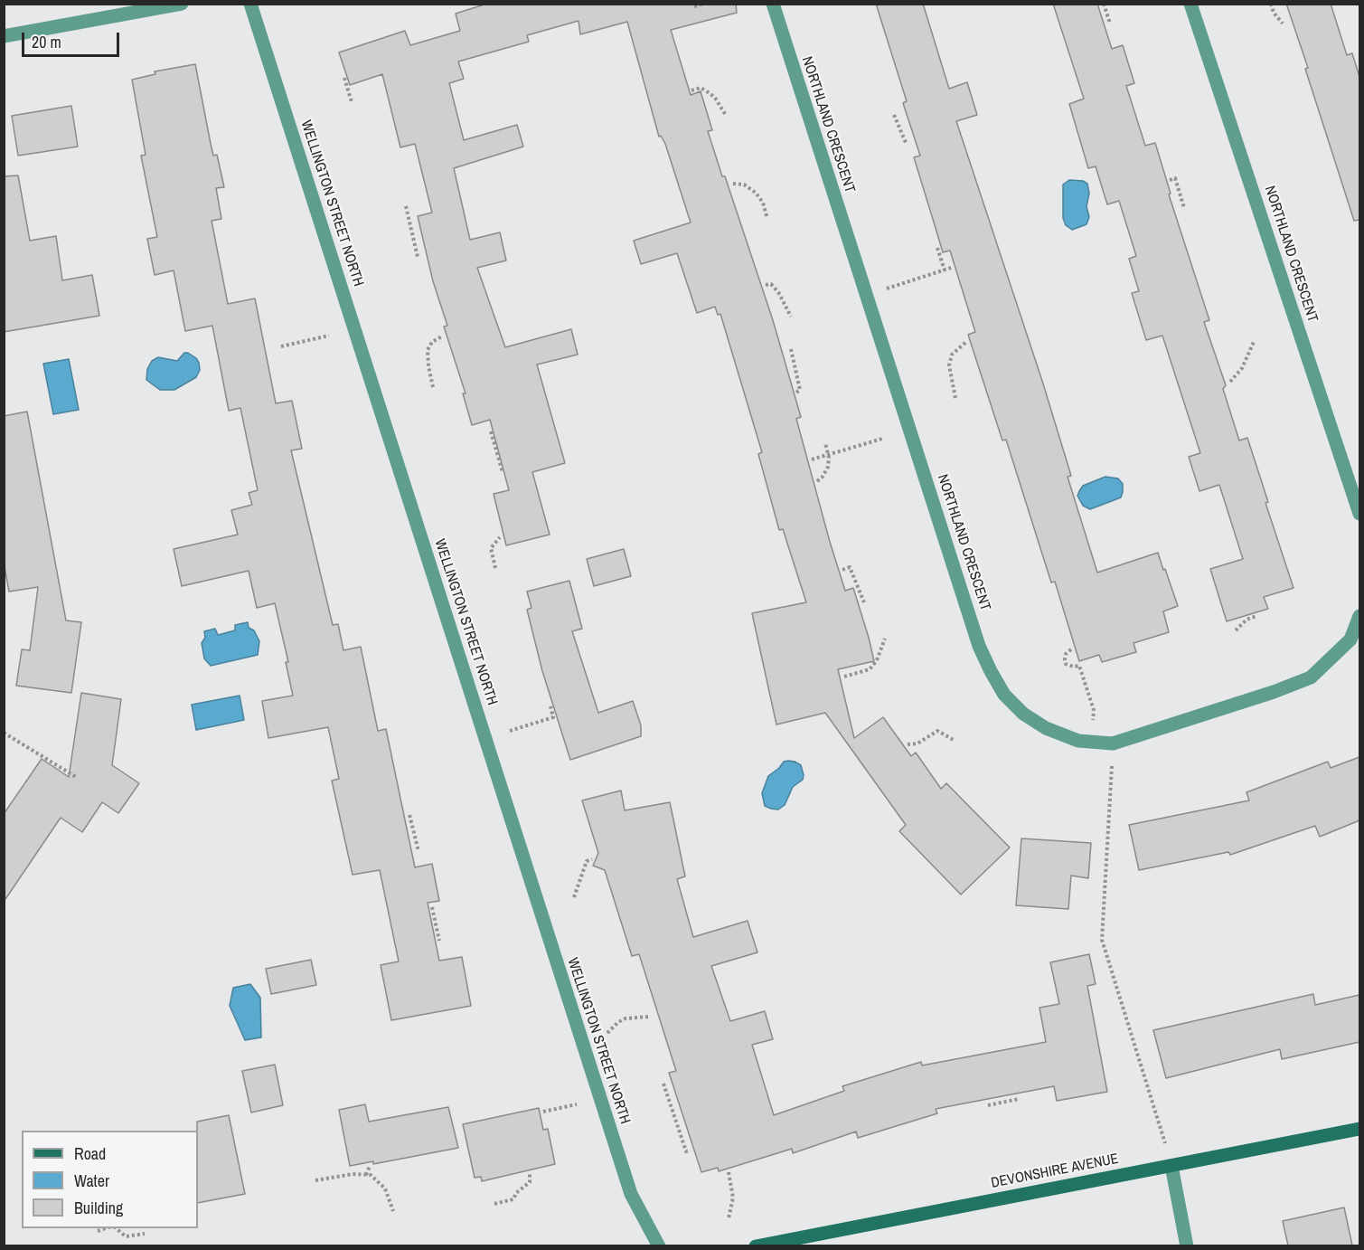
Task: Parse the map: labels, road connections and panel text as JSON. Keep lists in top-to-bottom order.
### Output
{
  "streets": {
    "main road": ["DEVONSHIRE AVENUE"],
    "street": ["NORTHLAND CRESCENT", "WELLINGTON STREET NORTH"]
  },
  "legend": ["Road", "Water", "Building"],
  "scale_bar": "20 m"
}
